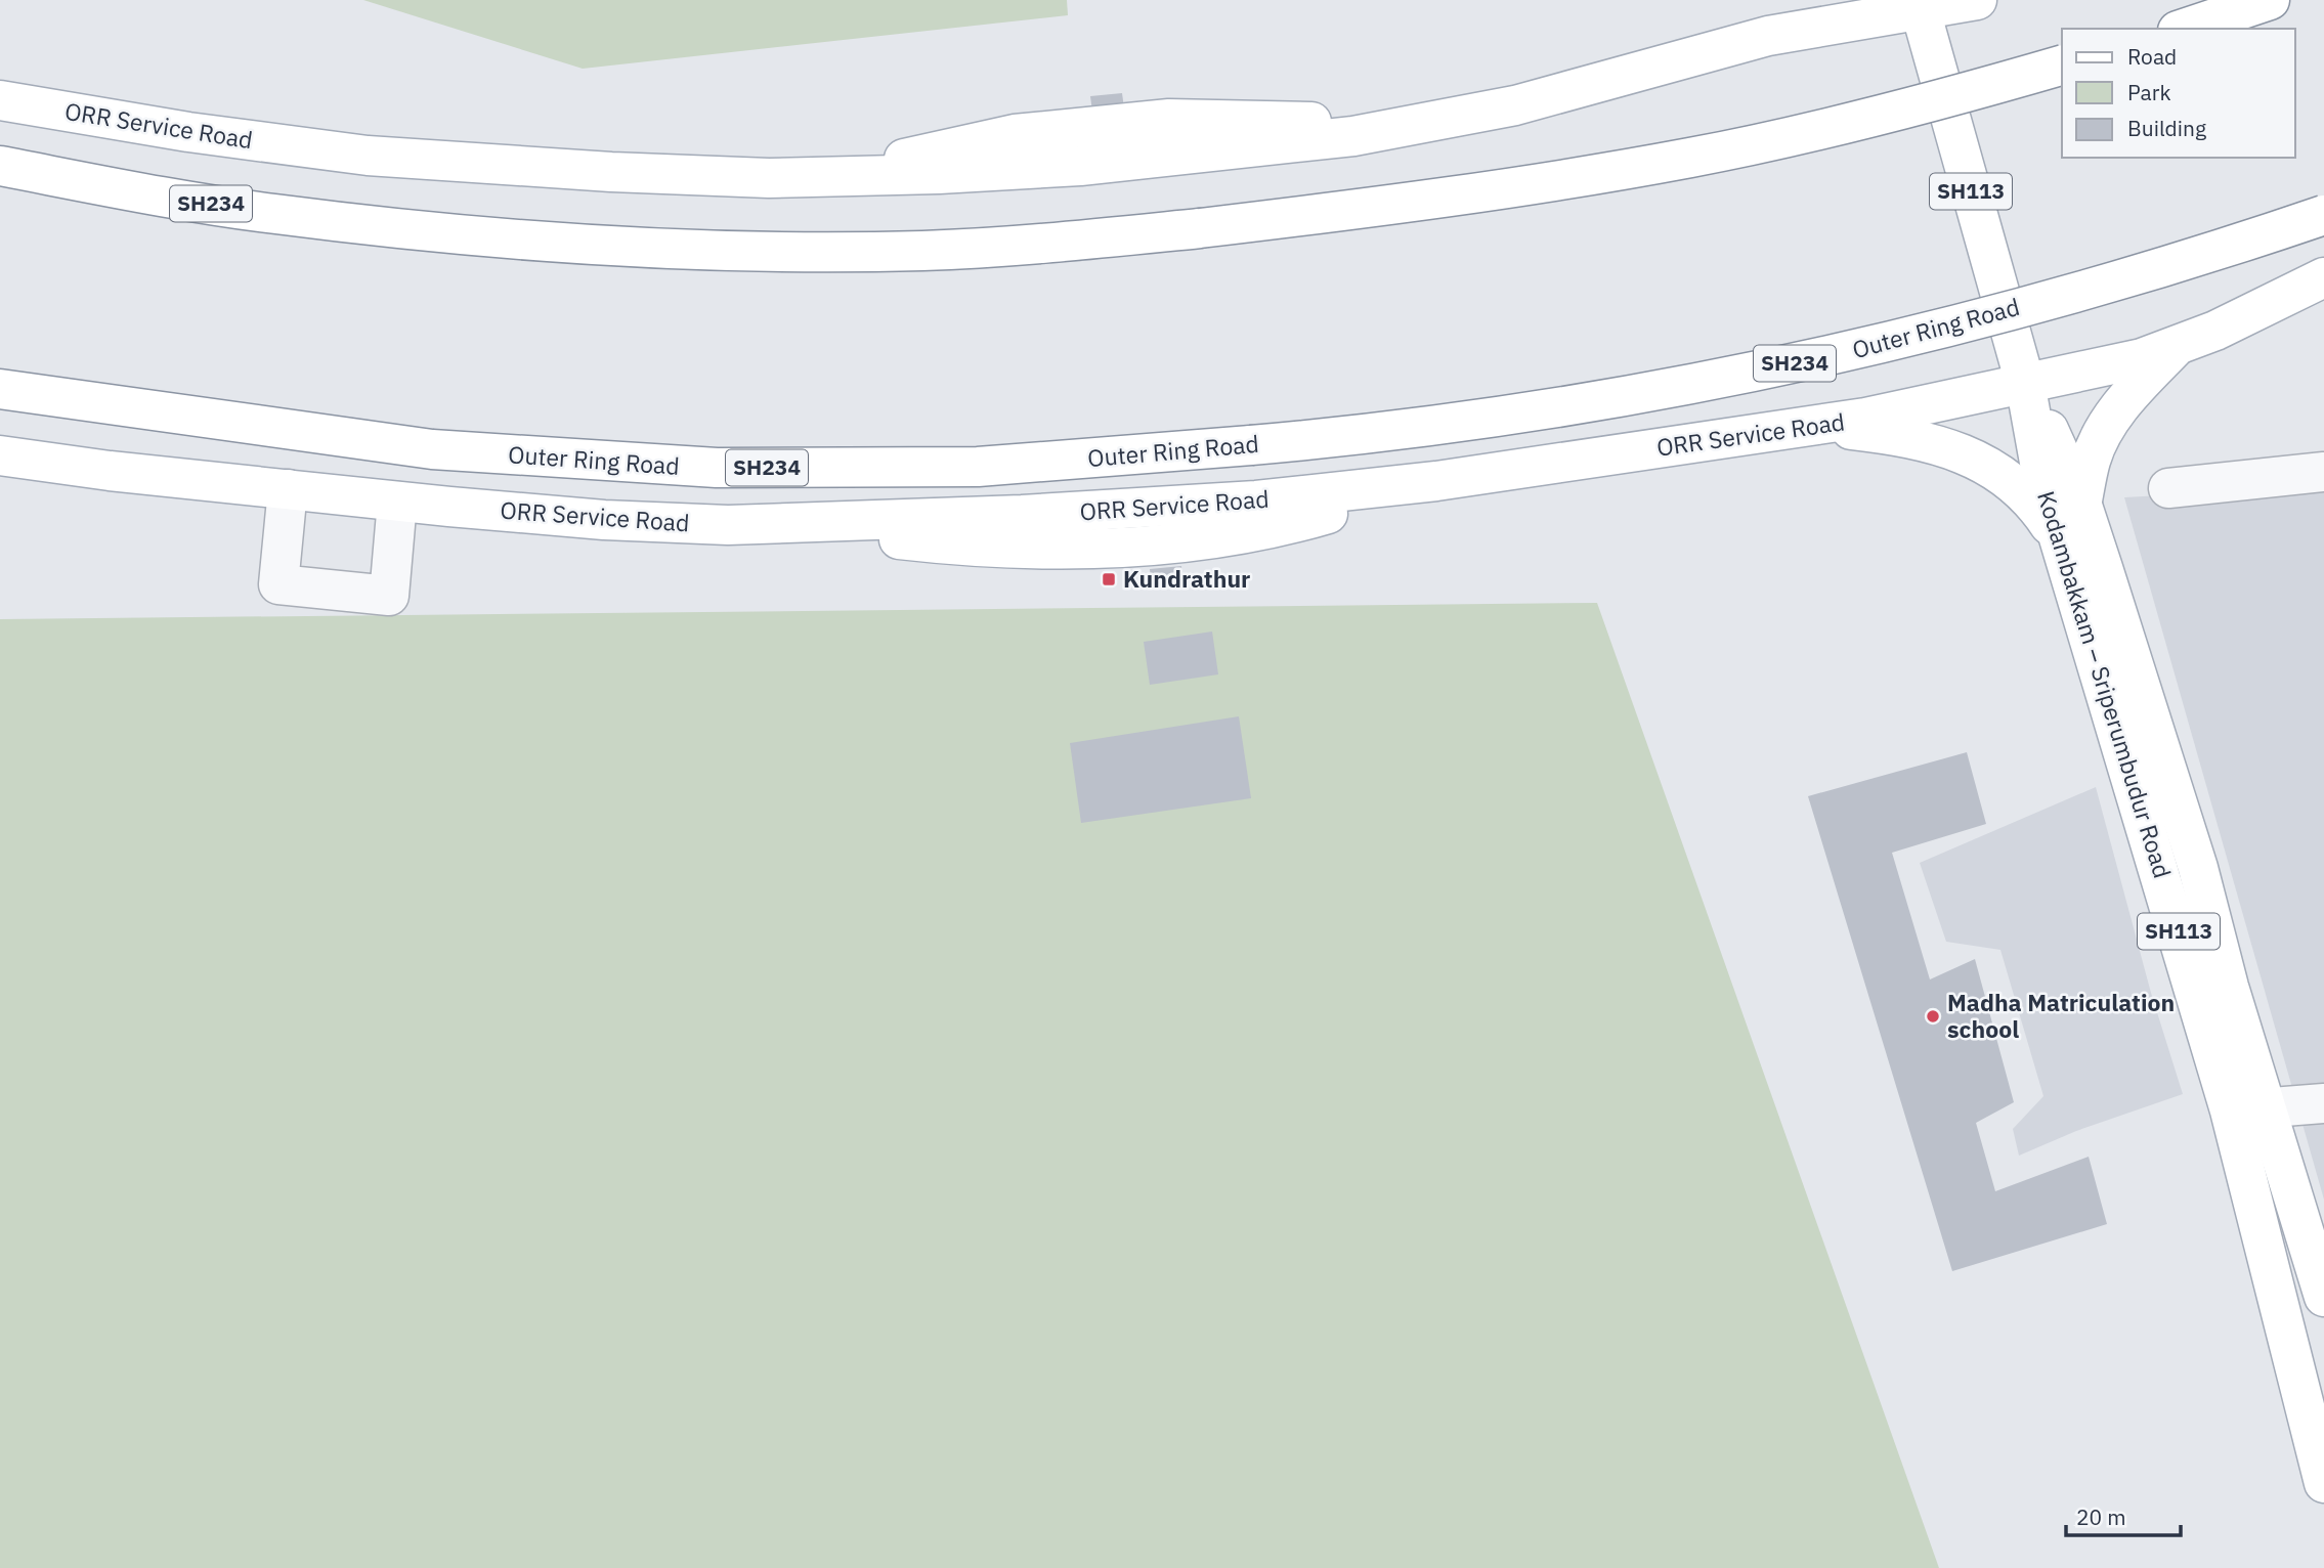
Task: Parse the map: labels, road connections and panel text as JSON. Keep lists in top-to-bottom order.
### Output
{
  "streets": {
    "main road": [
      "ORR Service Road",
      "SH113",
      "SH234",
      "Outer Ring Road",
      "Kodambakkam – Sriperumbudur Road"
    ]
  },
  "crossings": [
    ["ORR Service Road", "Kodambakkam – Sriperumbudur Road"]
  ],
  "places": {
    "transit": ["Kundrathur"],
    "other": ["Madha Matriculation school"]
  },
  "legend": ["Road", "Park", "Building"],
  "scale_bar": "20 m"
}
